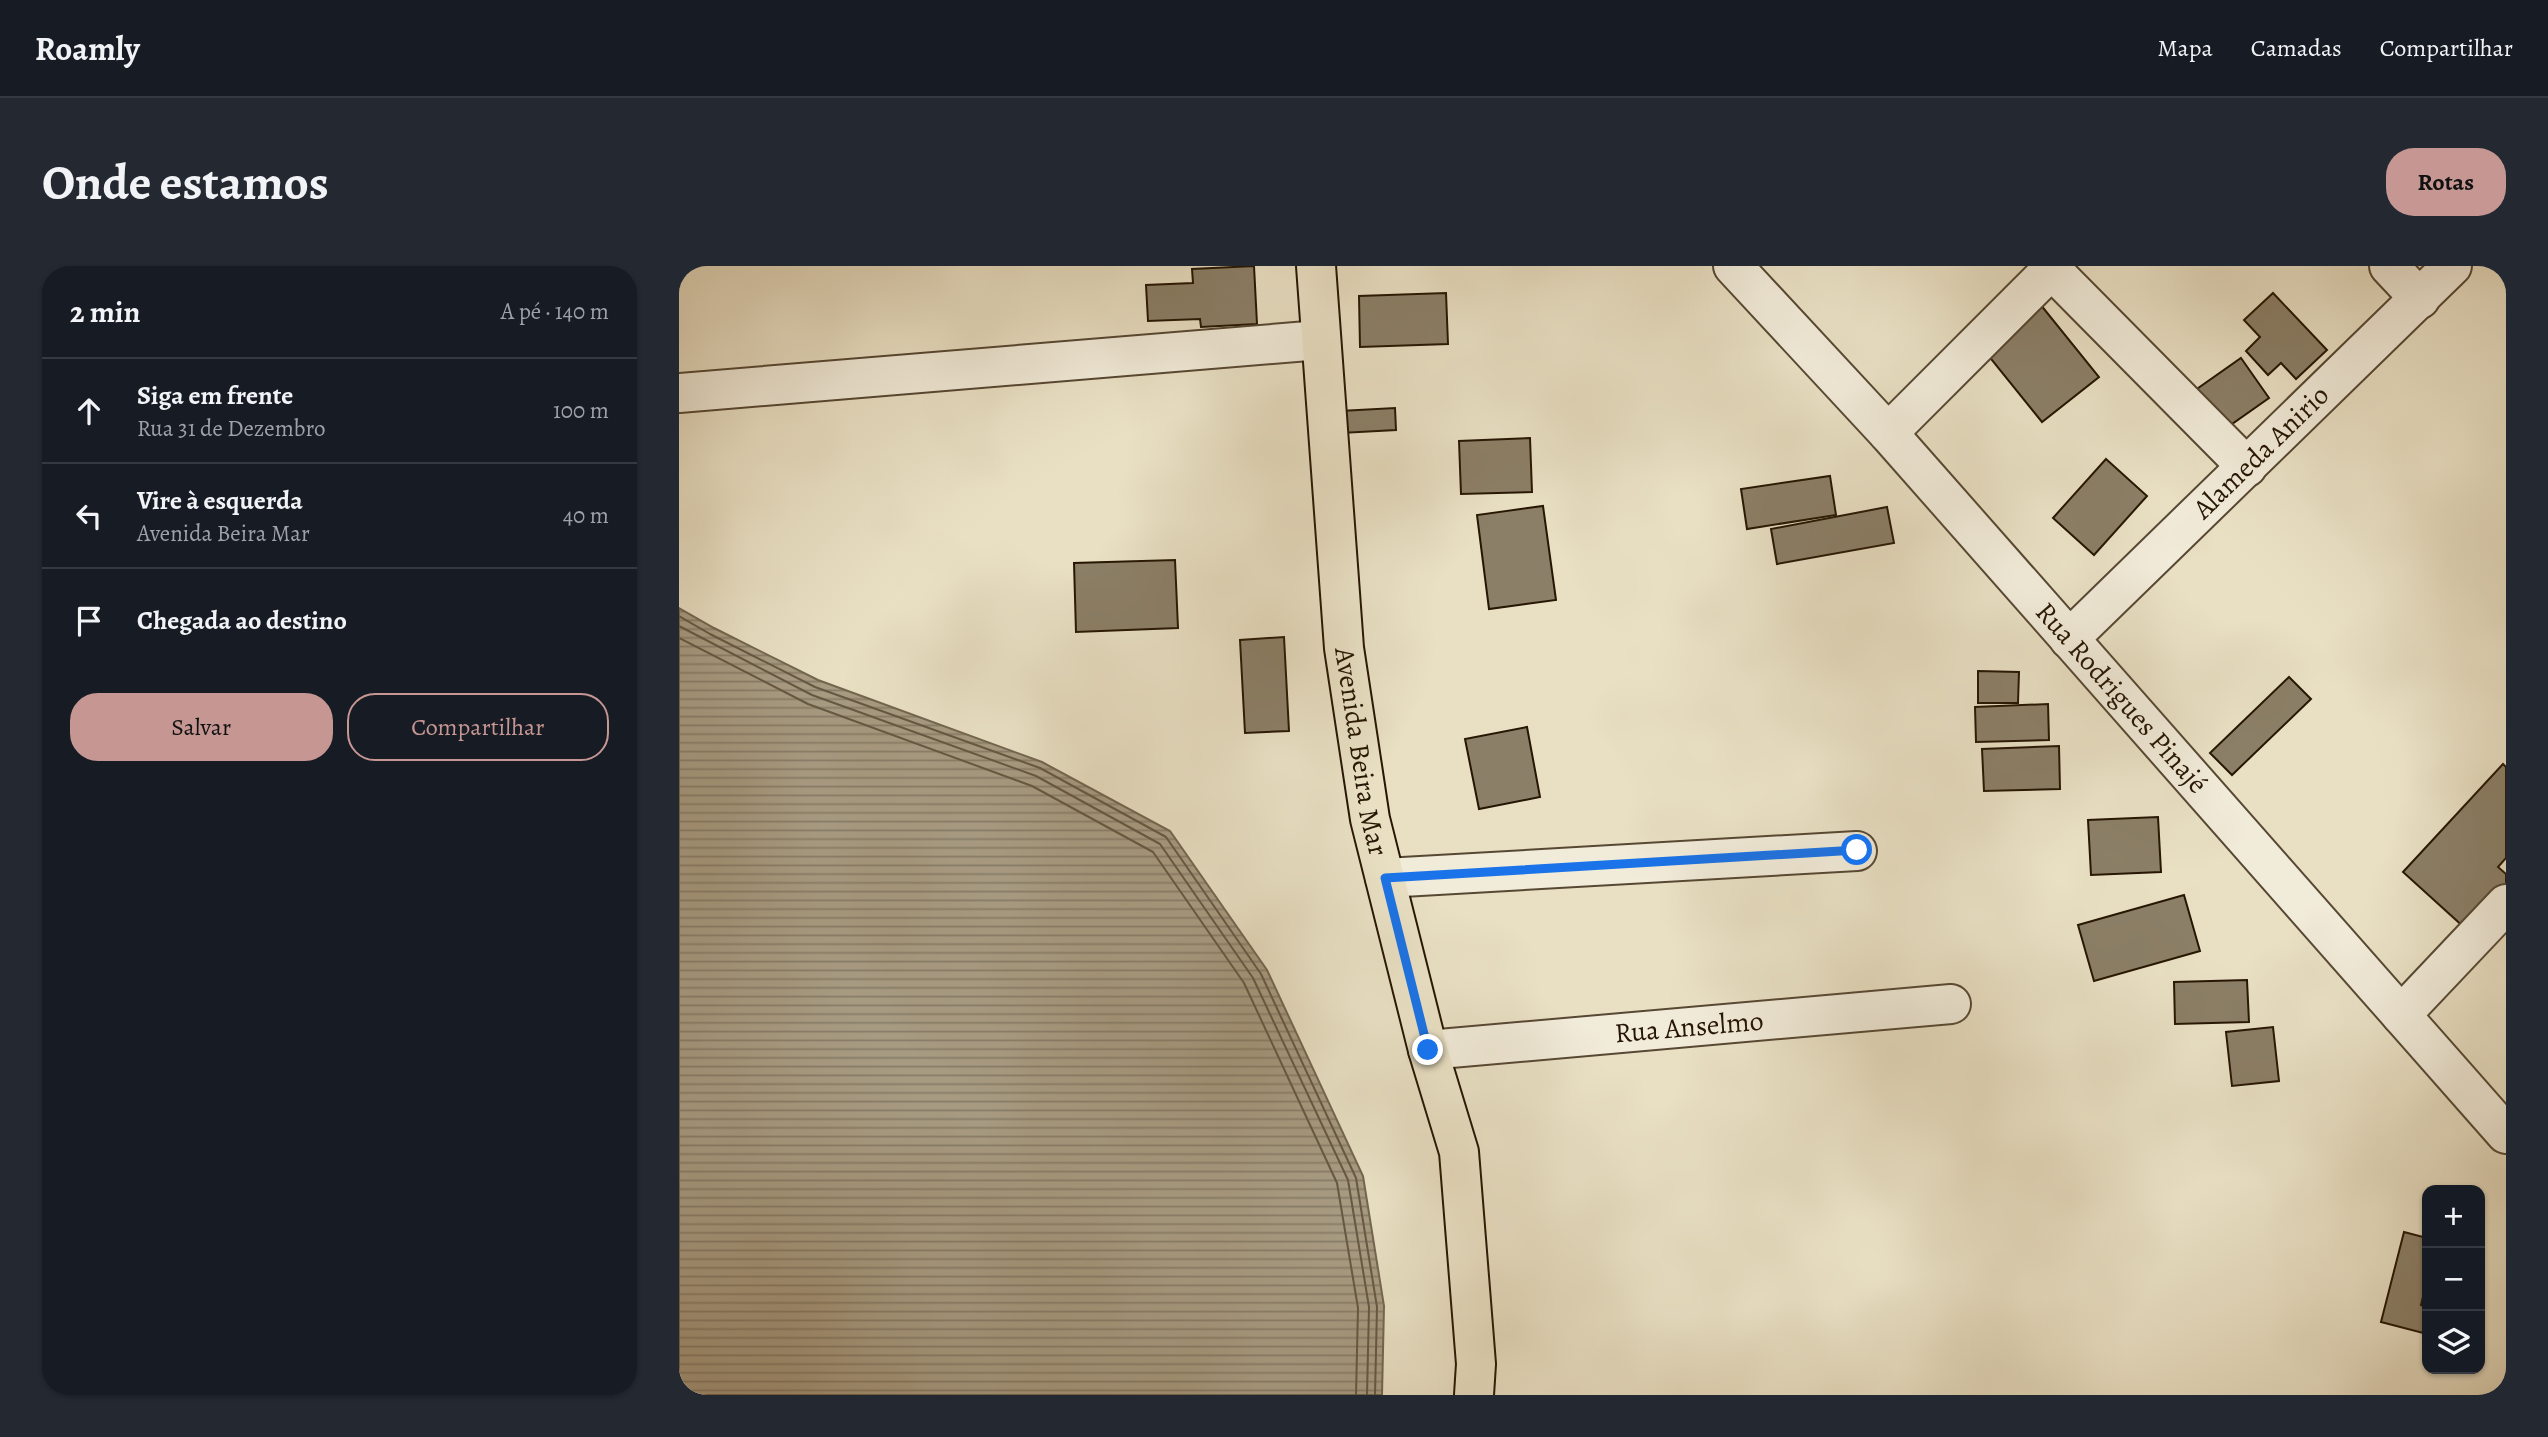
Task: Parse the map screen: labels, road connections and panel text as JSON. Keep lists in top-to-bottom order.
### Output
{
  "streets": {
    "main road": ["Avenida Beira Mar"],
    "street": ["Alameda Anirio", "Rua Rodrigues Pinajé", "Rua Anselmo"]
  },
  "crossings": [
    ["Alameda Anirio", "Rua Rodrigues Pinajé"],
    ["Avenida Beira Mar", "Rua Anselmo"]
  ],
  "page": {
    "header": "Roamly",
    "nav": ["Mapa", "Camadas", "Compartilhar"],
    "buttons": [
      "Rotas",
      ["Salvar", "Compartilhar"]
    ],
    "title": "Onde estamos",
    "heading": ["2 min", "A pé · 140 m"],
    "list": [
      ["Siga em frente", "Rua 31 de Dezembro", "100 m"],
      ["Vire à esquerda", "Avenida Beira Mar", "40 m"],
      "Chegada ao destino"
    ],
    "map_buttons": ["+", "−"]
  }
}
